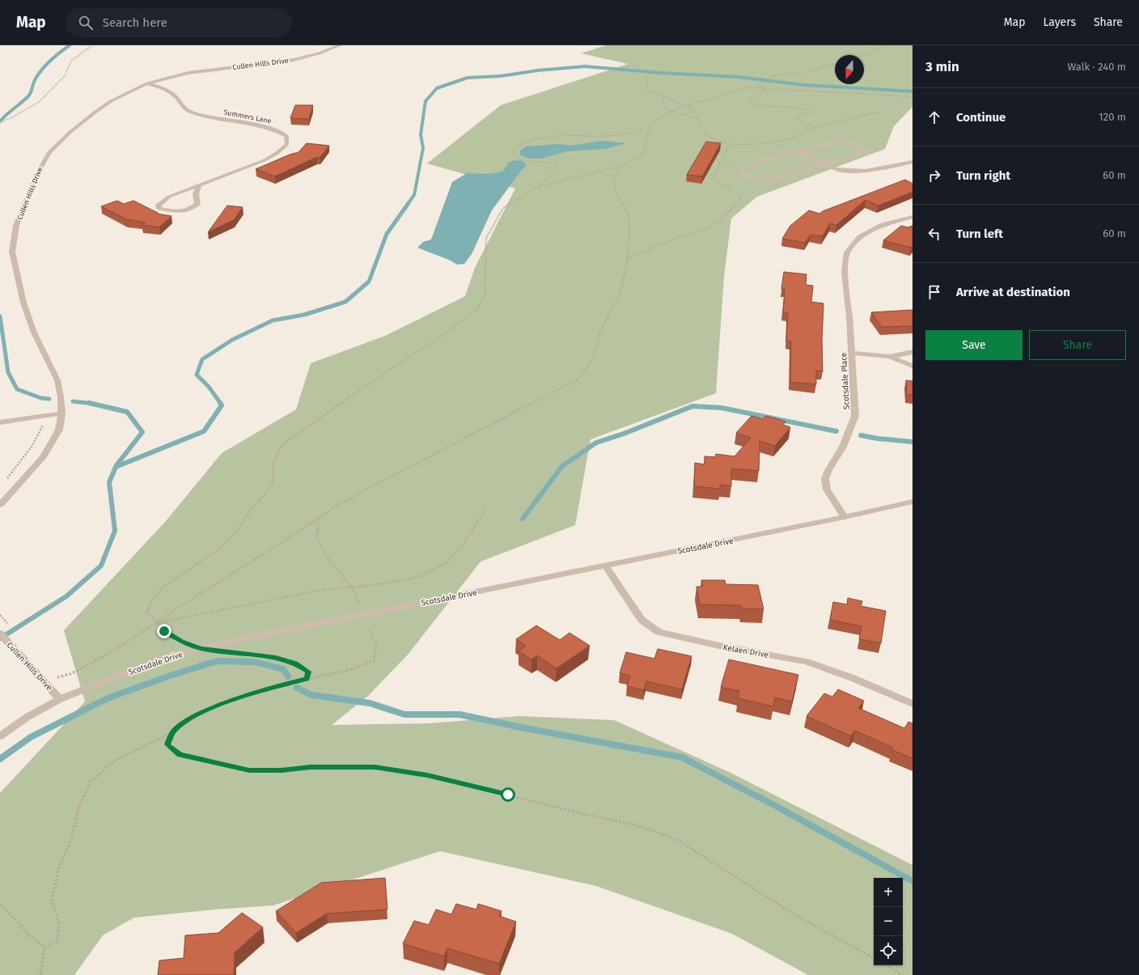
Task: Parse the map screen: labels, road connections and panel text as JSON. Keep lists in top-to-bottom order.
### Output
{
  "streets": {
    "street": [
      "Cullen Hills Drive",
      "Summers Lane",
      "Scotsdale Place",
      "Scotsdale Drive",
      "Kelaen Drive"
    ]
  },
  "crossings": [
    ["Cullen Hills Drive", "Summers Lane"],
    ["Cullen Hills Drive", "Scotsdale Drive"],
    ["Scotsdale Place", "Scotsdale Drive"],
    ["Scotsdale Drive", "Kelaen Drive"]
  ],
  "north": "bottom",
  "page": {
    "header": "Map",
    "search": "Search here",
    "nav": ["Map", "Layers", "Share"],
    "heading": ["3 min", "Walk · 240 m"],
    "list": [
      ["Continue", "120 m"],
      ["Turn right", "60 m"],
      ["Turn left", "60 m"],
      "Arrive at destination"
    ],
    "buttons": ["Save", "Share"],
    "map_buttons": ["+", "−"]
  }
}
